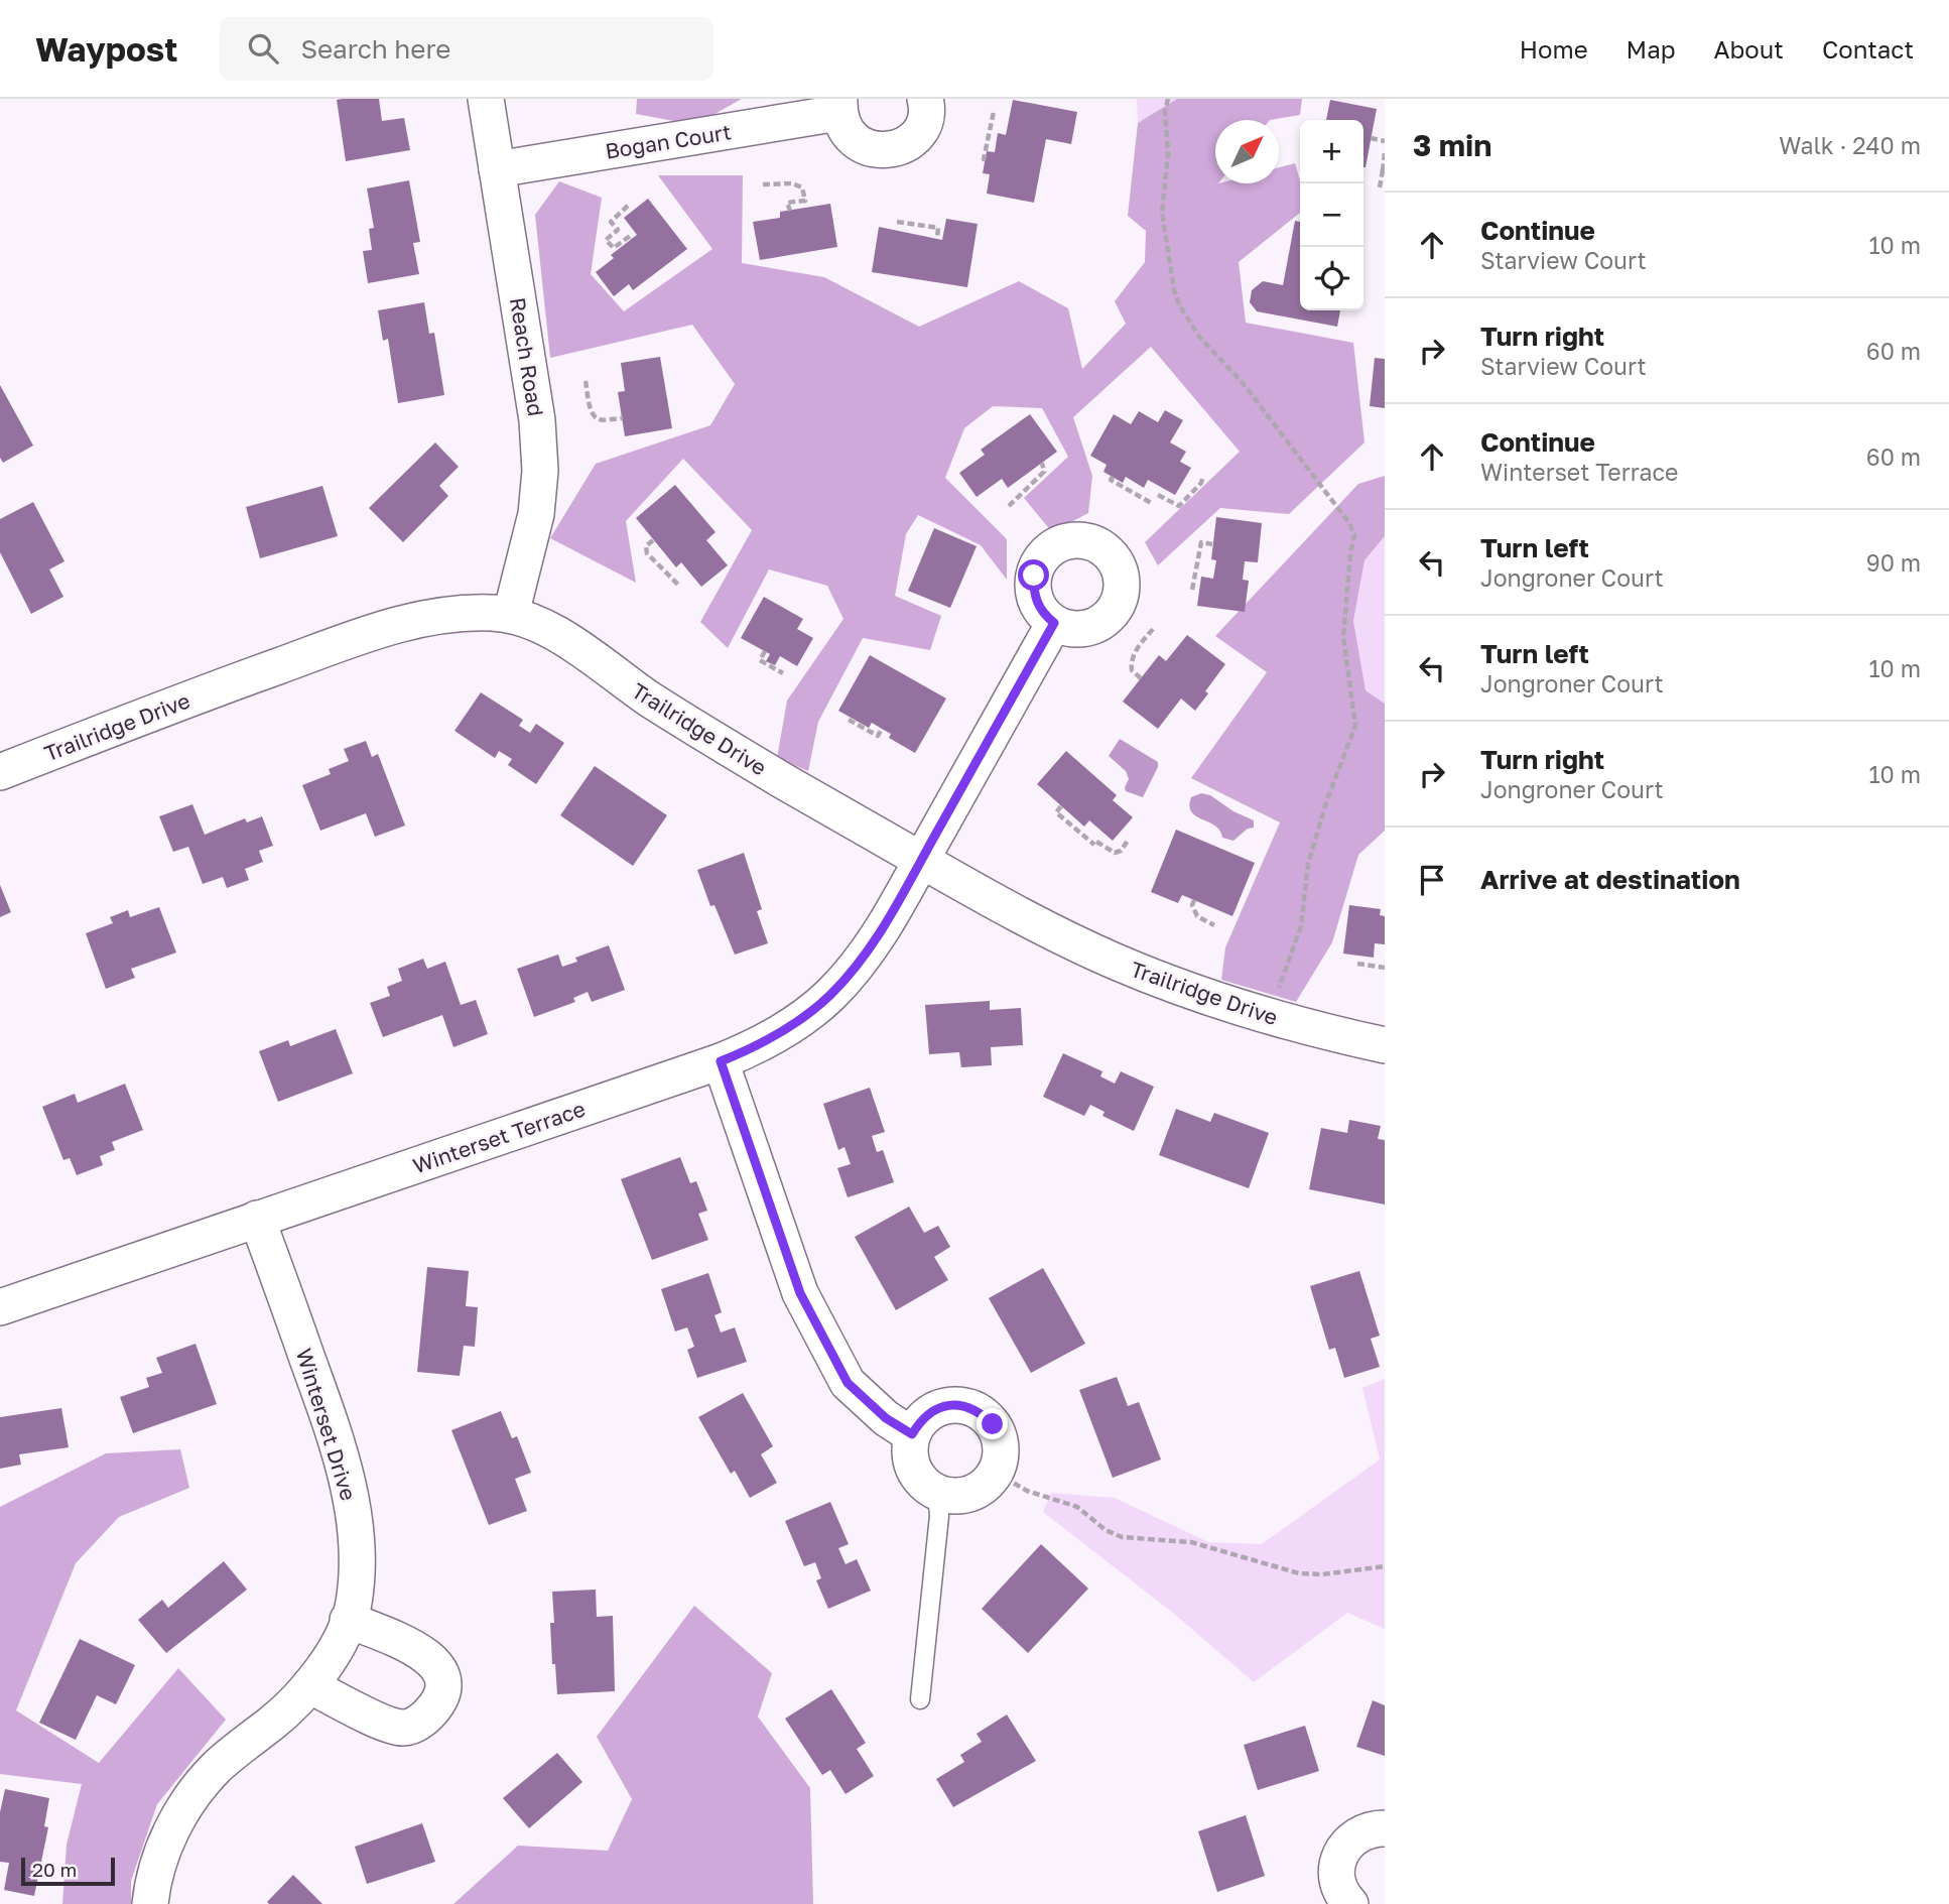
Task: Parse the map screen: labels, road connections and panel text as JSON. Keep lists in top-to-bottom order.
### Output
{
  "streets": {
    "street": [
      "Bogan Court",
      "Reach Road",
      "Trailridge Drive",
      "Winterset Terrace",
      "Winterset Drive"
    ]
  },
  "crossings": [
    ["Bogan Court", "Reach Road"],
    ["Reach Road", "Trailridge Drive"],
    ["Trailridge Drive", "Winterset Terrace"],
    ["Winterset Terrace", "Winterset Drive"]
  ],
  "scale_bar": "20 m",
  "north": "top right",
  "page": {
    "header": "Waypost",
    "search": "Search here",
    "nav": [
      "Home",
      "Map",
      "About",
      "Contact"
    ],
    "heading": ["3 min", "Walk · 240 m"],
    "map_buttons": ["+", "−"],
    "list": [
      ["Continue", "Starview Court", "10 m"],
      ["Turn right", "Starview Court", "60 m"],
      ["Continue", "Winterset Terrace", "60 m"],
      ["Turn left", "Jongroner Court", "90 m"],
      ["Turn left", "Jongroner Court", "10 m"],
      ["Turn right", "Jongroner Court", "10 m"],
      "Arrive at destination"
    ],
    "scale": "20 m"
  }
}
